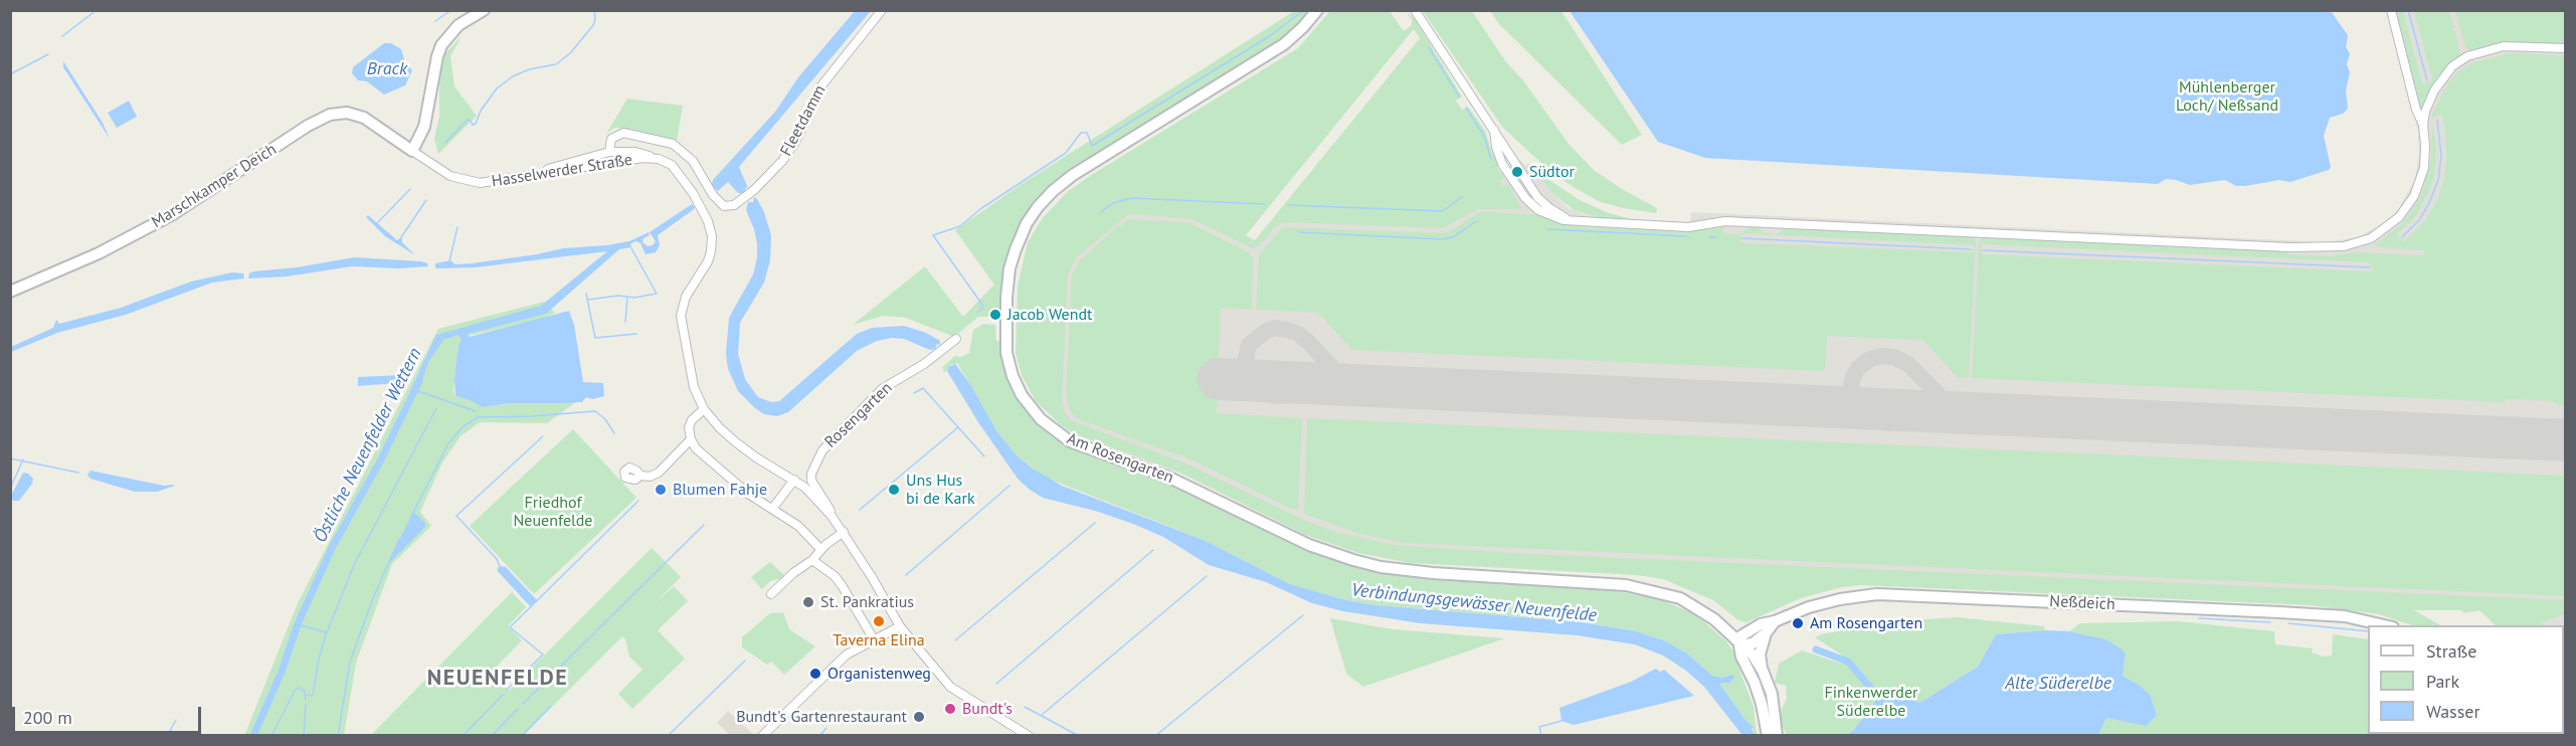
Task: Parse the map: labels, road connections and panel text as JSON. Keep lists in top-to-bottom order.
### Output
{
  "streets": {
    "main road": ["Marschkamper Deich", "Am Rosengarten", "Neßdeich"],
    "street": ["Fleetdamm", "Hasselwerder Straße", "Rosengarten"]
  },
  "crossings": [
    ["Hasselwerder Straße", "Marschkamper Deich"],
    ["Hasselwerder Straße", "Rosengarten"],
    ["Am Rosengarten", "Neßdeich"]
  ],
  "districts": ["NEUENFELDE"],
  "water": [
    "Brack",
    "Östliche Neuenfelder Wettern",
    "Verbindungsgewässer Neuenfelde",
    "Alte Süderelbe"
  ],
  "parks": ["Mühlenberger Loch/ Neßsand", "Friedhof Neuenfelde", "Finkenwerder Süderelbe"],
  "places": [
    "Südtor",
    "Jacob Wendt",
    "Blumen Fahje",
    "Uns Hus bi de Kark",
    "St. Pankratius",
    "Taverna Elina",
    "Am Rosengarten",
    "Organistenweg",
    "Bundt's",
    "Bundt's Gartenrestaurant"
  ],
  "legend": ["Straße", "Park", "Wasser"],
  "scale_bar": "200 m"
}
